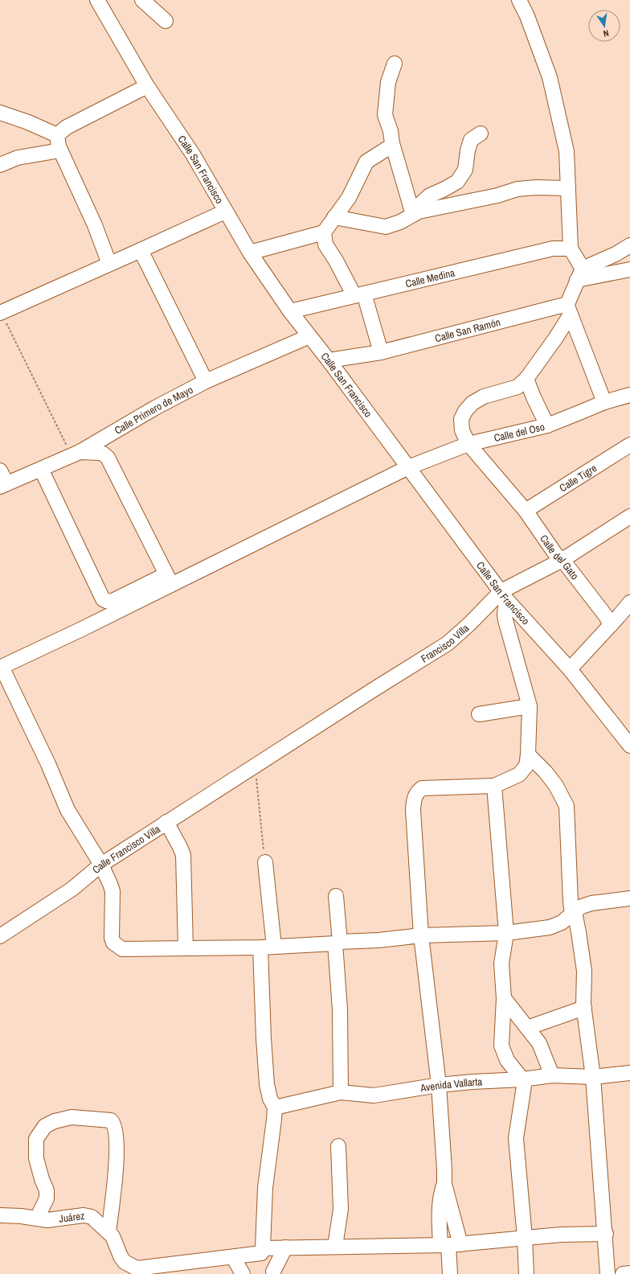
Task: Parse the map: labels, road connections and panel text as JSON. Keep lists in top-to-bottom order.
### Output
{
  "streets": {
    "street": [
      "Calle San Francisco",
      "Calle Medina",
      "Calle San Ramón",
      "Calle Primero de Mayo",
      "Calle del Oso",
      "Calle Tigre",
      "Calle del Gato",
      "Francisco Villa",
      "Calle Francisco Villa",
      "Avenida Vallarta",
      "Juárez"
    ]
  },
  "crossings": [
    ["Calle San Francisco", "Calle Medina"],
    ["Calle San Francisco", "Calle San Ramón"],
    ["Calle San Francisco", "Calle Primero de Mayo"],
    ["Calle San Francisco", "Calle del Oso"],
    ["Calle San Francisco", "Francisco Villa"],
    ["Calle San Ramón", "Calle del Gato"],
    ["Calle del Oso", "Calle del Gato"],
    ["Calle Tigre", "Calle del Gato"],
    ["Calle del Gato", "Francisco Villa"],
    ["Francisco Villa", "Calle Francisco Villa"]
  ],
  "north": "bottom"
}
